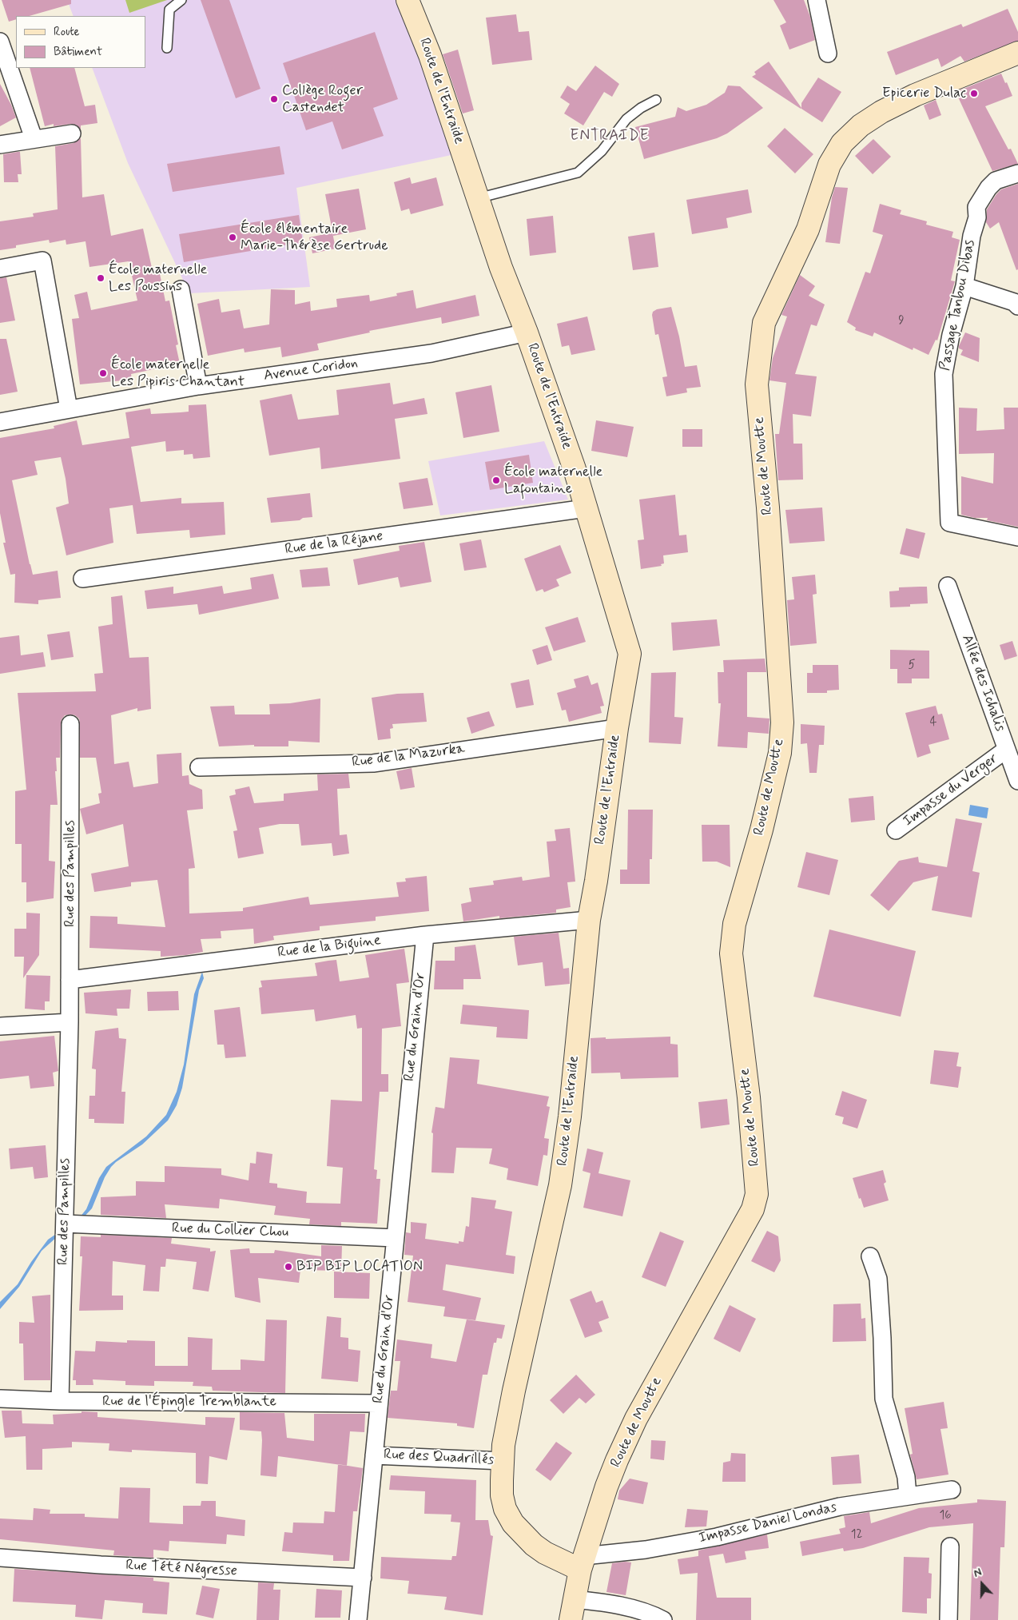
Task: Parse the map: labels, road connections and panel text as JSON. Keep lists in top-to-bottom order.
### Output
{
  "streets": {
    "main road": ["Route de l'Entraide", "Route de Moutte"],
    "street": [
      "Passage Tanbou Dibas",
      "Avenue Coridon",
      "Rue de la Réjane",
      "Allée des Ichalis",
      "Rue de la Mazurka",
      "Impasse du Verger",
      "Rue des Pampilles",
      "Rue de la Biguine",
      "Rue du Grain d'Or",
      "Rue du Collier Chou",
      "Rue de l'Épingle Tremblante",
      "Rue des Quadrillés",
      "Impasse Daniel Londas",
      "Rue Tété Négresse"
    ]
  },
  "crossings": [
    ["Route de l'Entraide", "Avenue Coridon"],
    ["Route de l'Entraide", "Route de Moutte"],
    ["Route de l'Entraide", "Rue de la Réjane"],
    ["Route de l'Entraide", "Rue de la Mazurka"],
    ["Route de l'Entraide", "Rue de la Biguine"],
    ["Route de l'Entraide", "Rue des Quadrillés"],
    ["Route de l'Entraide", "Impasse Daniel Londas"],
    ["Route de Moutte", "Impasse Daniel Londas"],
    ["Allée des Ichalis", "Impasse du Verger"],
    ["Rue des Pampilles", "Rue de la Biguine"],
    ["Rue des Pampilles", "Rue du Collier Chou"],
    ["Rue des Pampilles", "Rue de l'Épingle Tremblante"],
    ["Rue de la Biguine", "Rue du Grain d'Or"],
    ["Rue du Grain d'Or", "Rue du Collier Chou"],
    ["Rue du Grain d'Or", "Rue de l'Épingle Tremblante"],
    ["Rue du Grain d'Or", "Rue des Quadrillés"],
    ["Rue du Grain d'Or", "Rue Tété Négresse"]
  ],
  "districts": ["ENTRAIDE"],
  "places": [
    "Epicerie Dulac",
    "Collège Roger Castendet",
    "École élémentaire Marie-Thérèse Gertrude",
    "École maternelle Les Poussins",
    "École maternelle Les Pipiris Chantant",
    "École maternelle Lafontaine",
    "BIP BIP LOCATION"
  ],
  "house_numbers": [
    "9",
    "5",
    "4",
    "16",
    "12"
  ],
  "legend": ["Route", "Bâtiment"],
  "north": "top"
}
